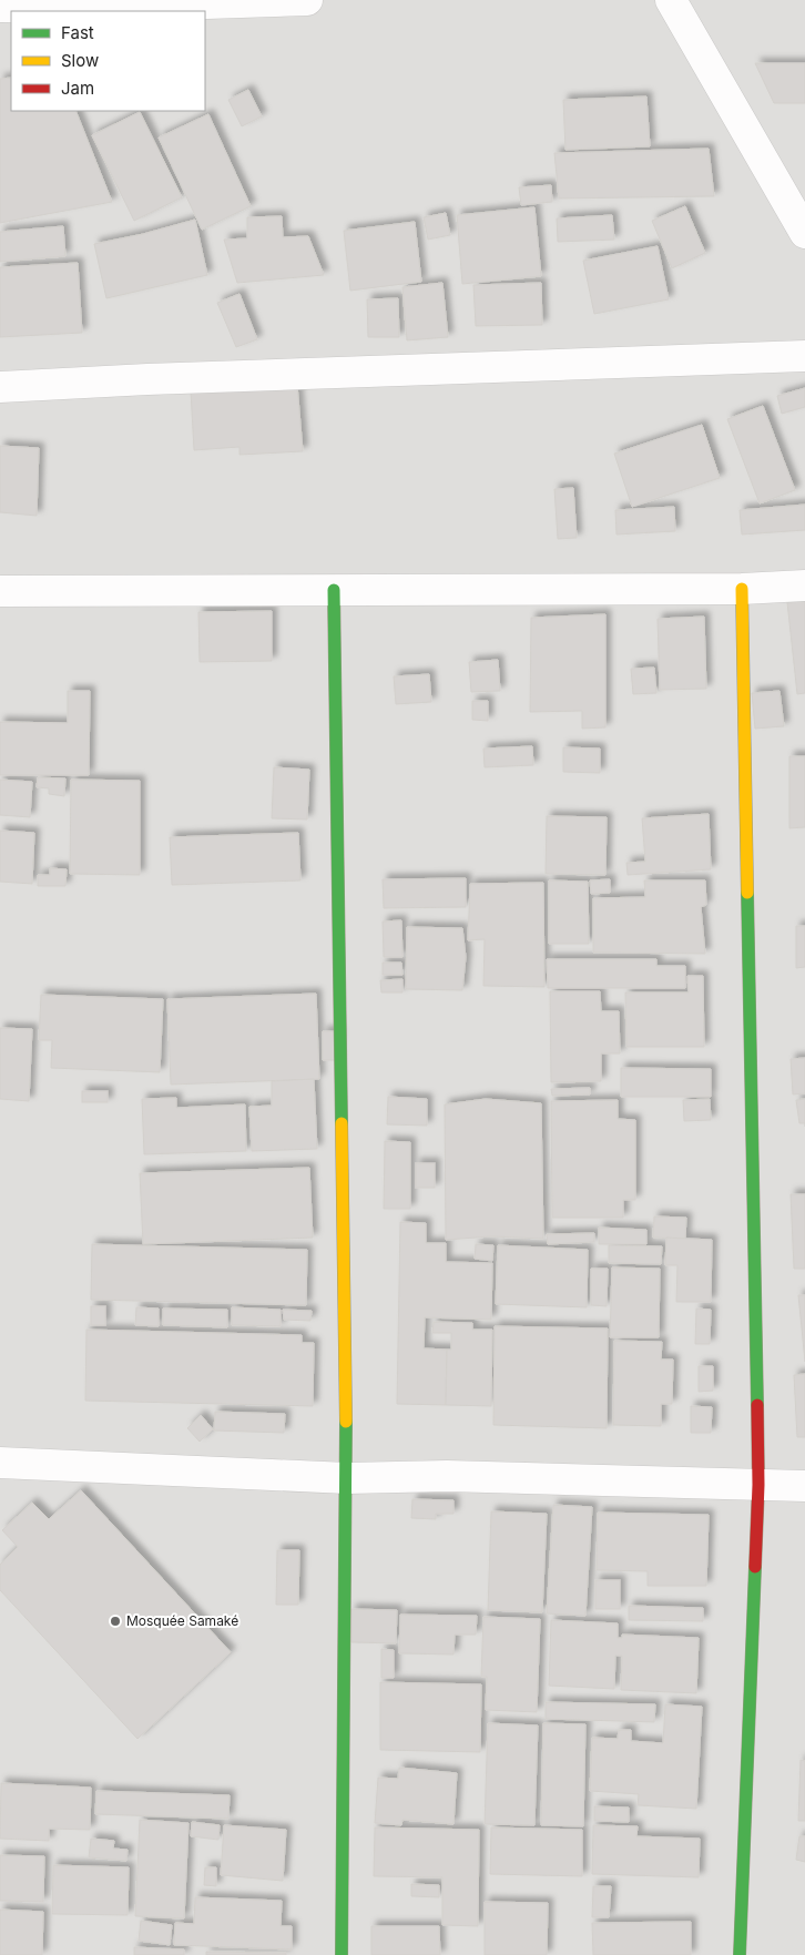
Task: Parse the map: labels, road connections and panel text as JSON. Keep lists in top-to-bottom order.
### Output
{
  "places": ["Mosquée Samaké"],
  "legend": ["Fast", "Slow", "Jam"]
}
